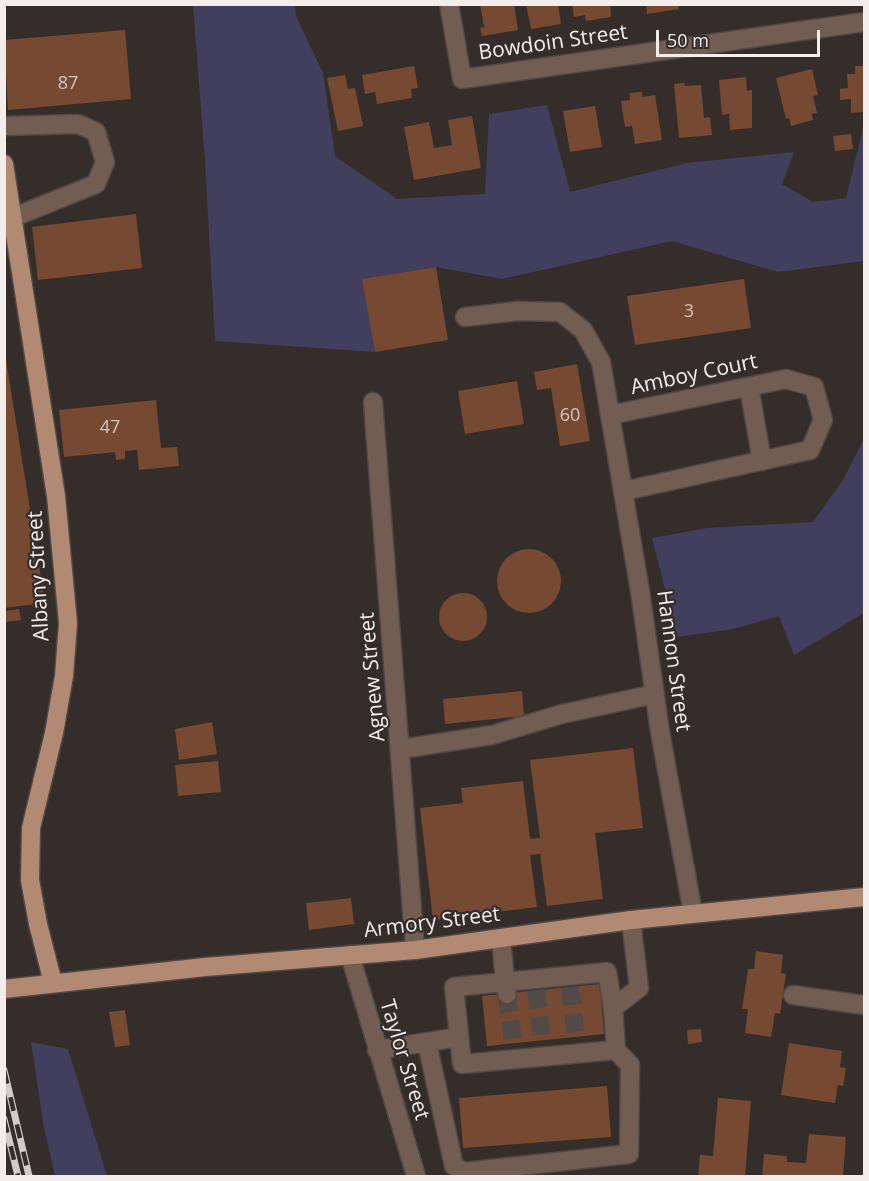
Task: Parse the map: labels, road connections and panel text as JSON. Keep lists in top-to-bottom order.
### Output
{
  "streets": {
    "main road": ["Albany Street", "Armory Street"],
    "street": [
      "Bowdoin Street",
      "Amboy Court",
      "Hannon Street",
      "Agnew Street",
      "Taylor Street"
    ]
  },
  "crossings": [
    ["Amboy Court", "Hannon Street"],
    ["Albany Street", "Armory Street"],
    ["Hannon Street", "Armory Street"],
    ["Agnew Street", "Armory Street"],
    ["Armory Street", "Taylor Street"]
  ],
  "house_numbers": [
    "87",
    "3",
    "60",
    "47"
  ],
  "scale_bar": "50 m"
}
